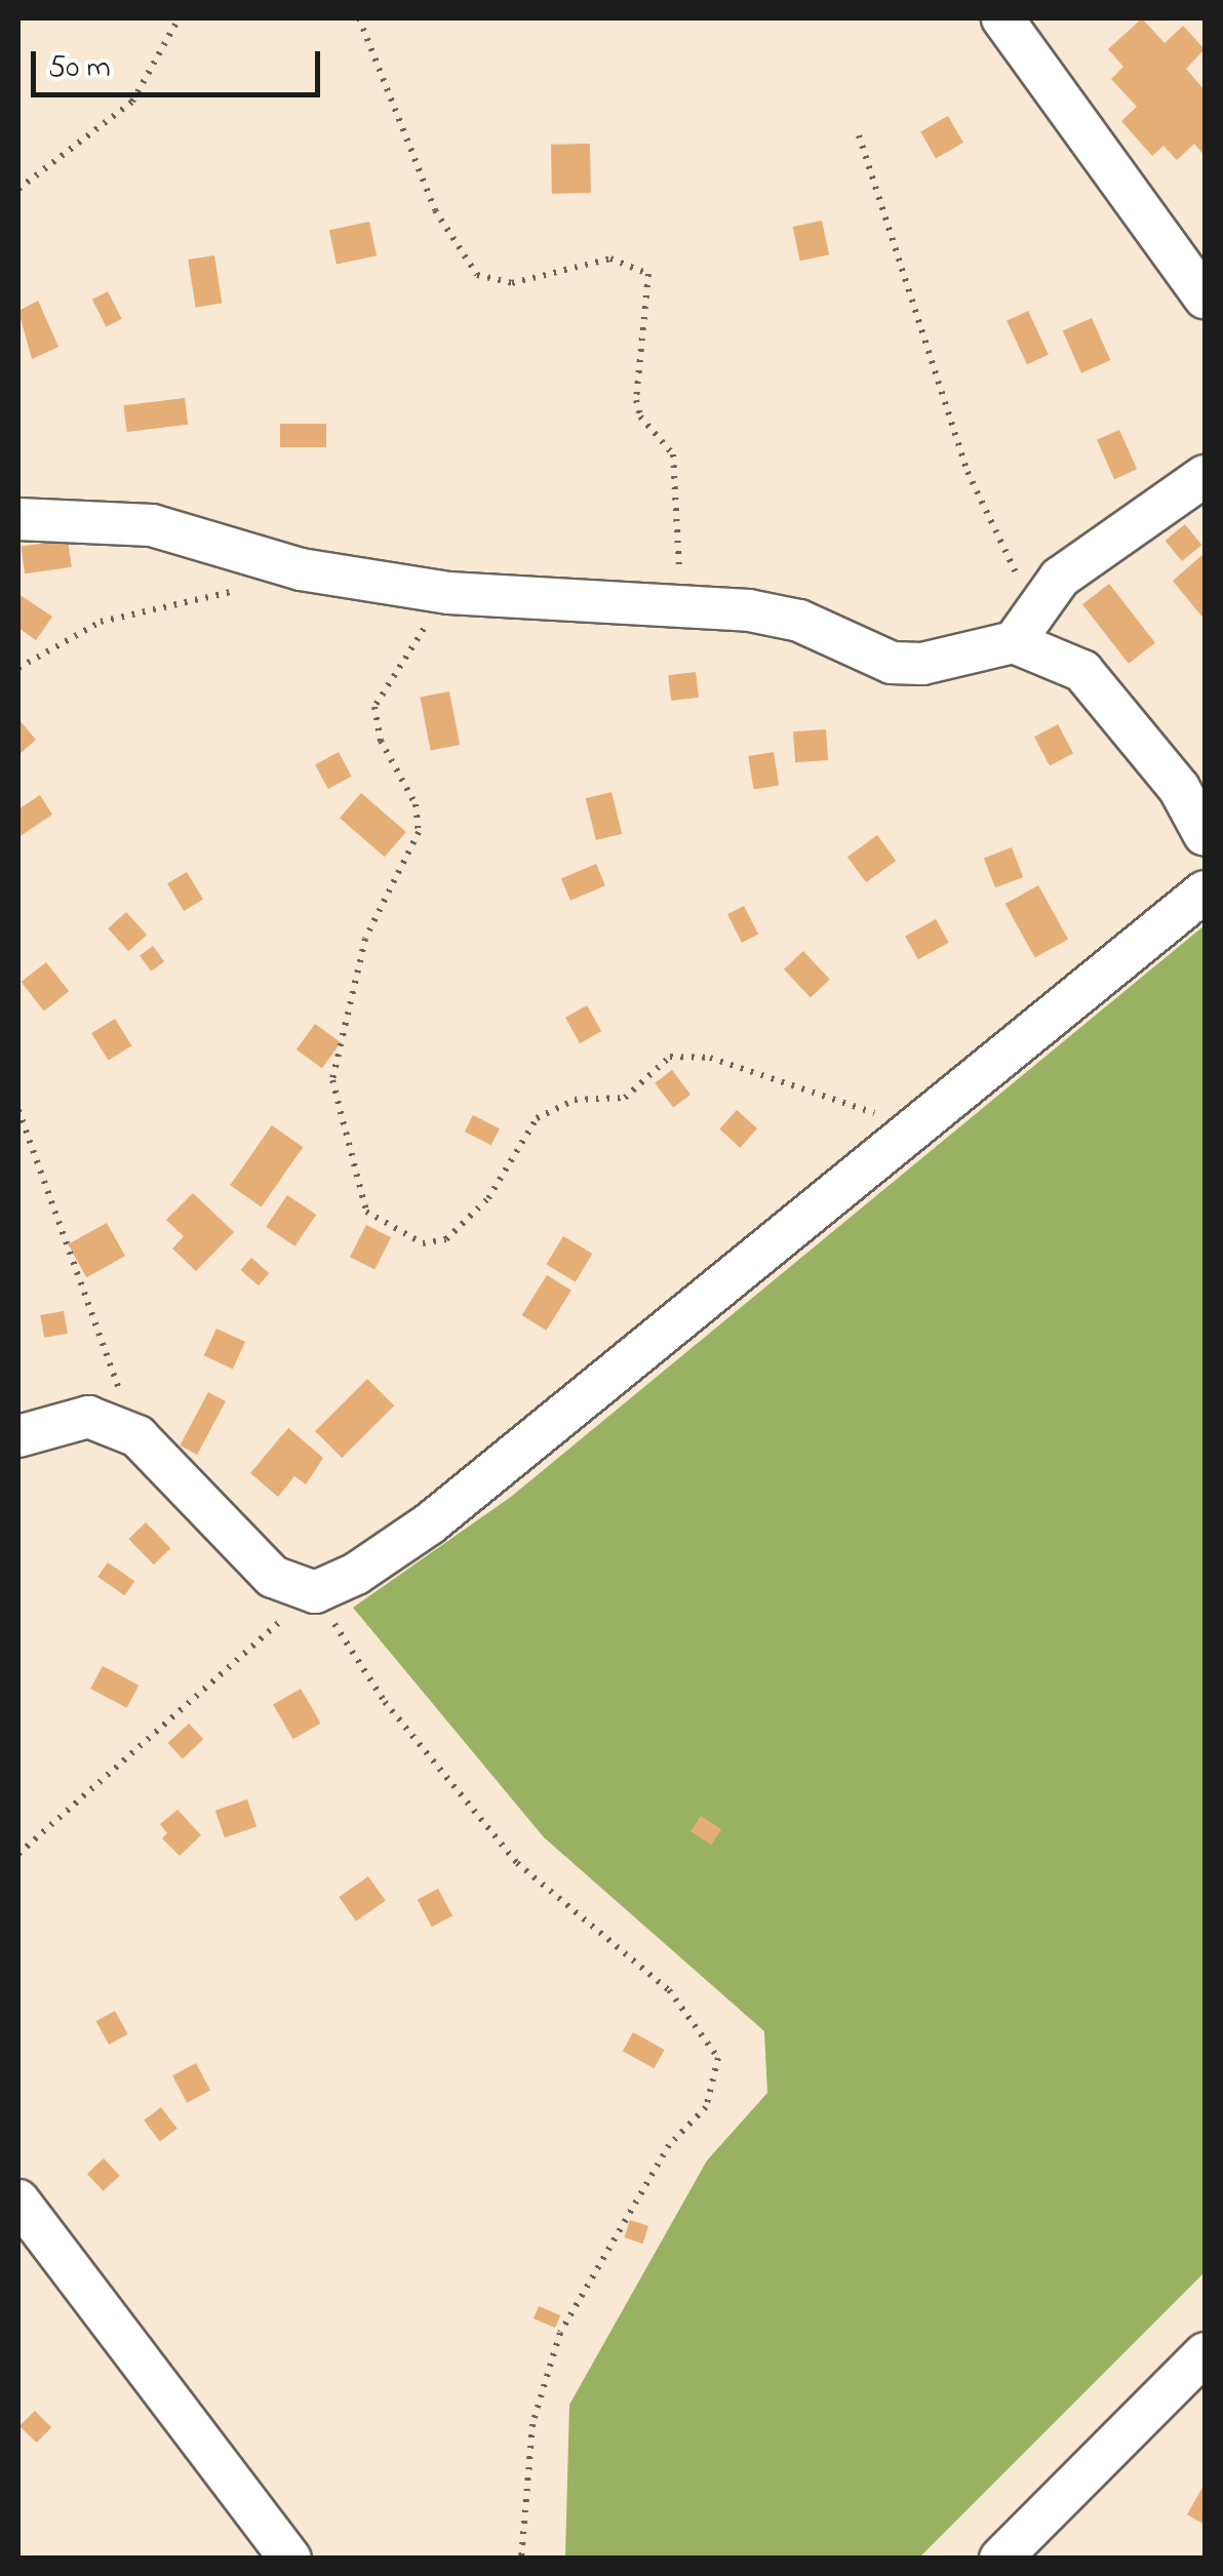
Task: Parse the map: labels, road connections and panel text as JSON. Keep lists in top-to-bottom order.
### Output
{
  "scale_bar": "50 m"
}
